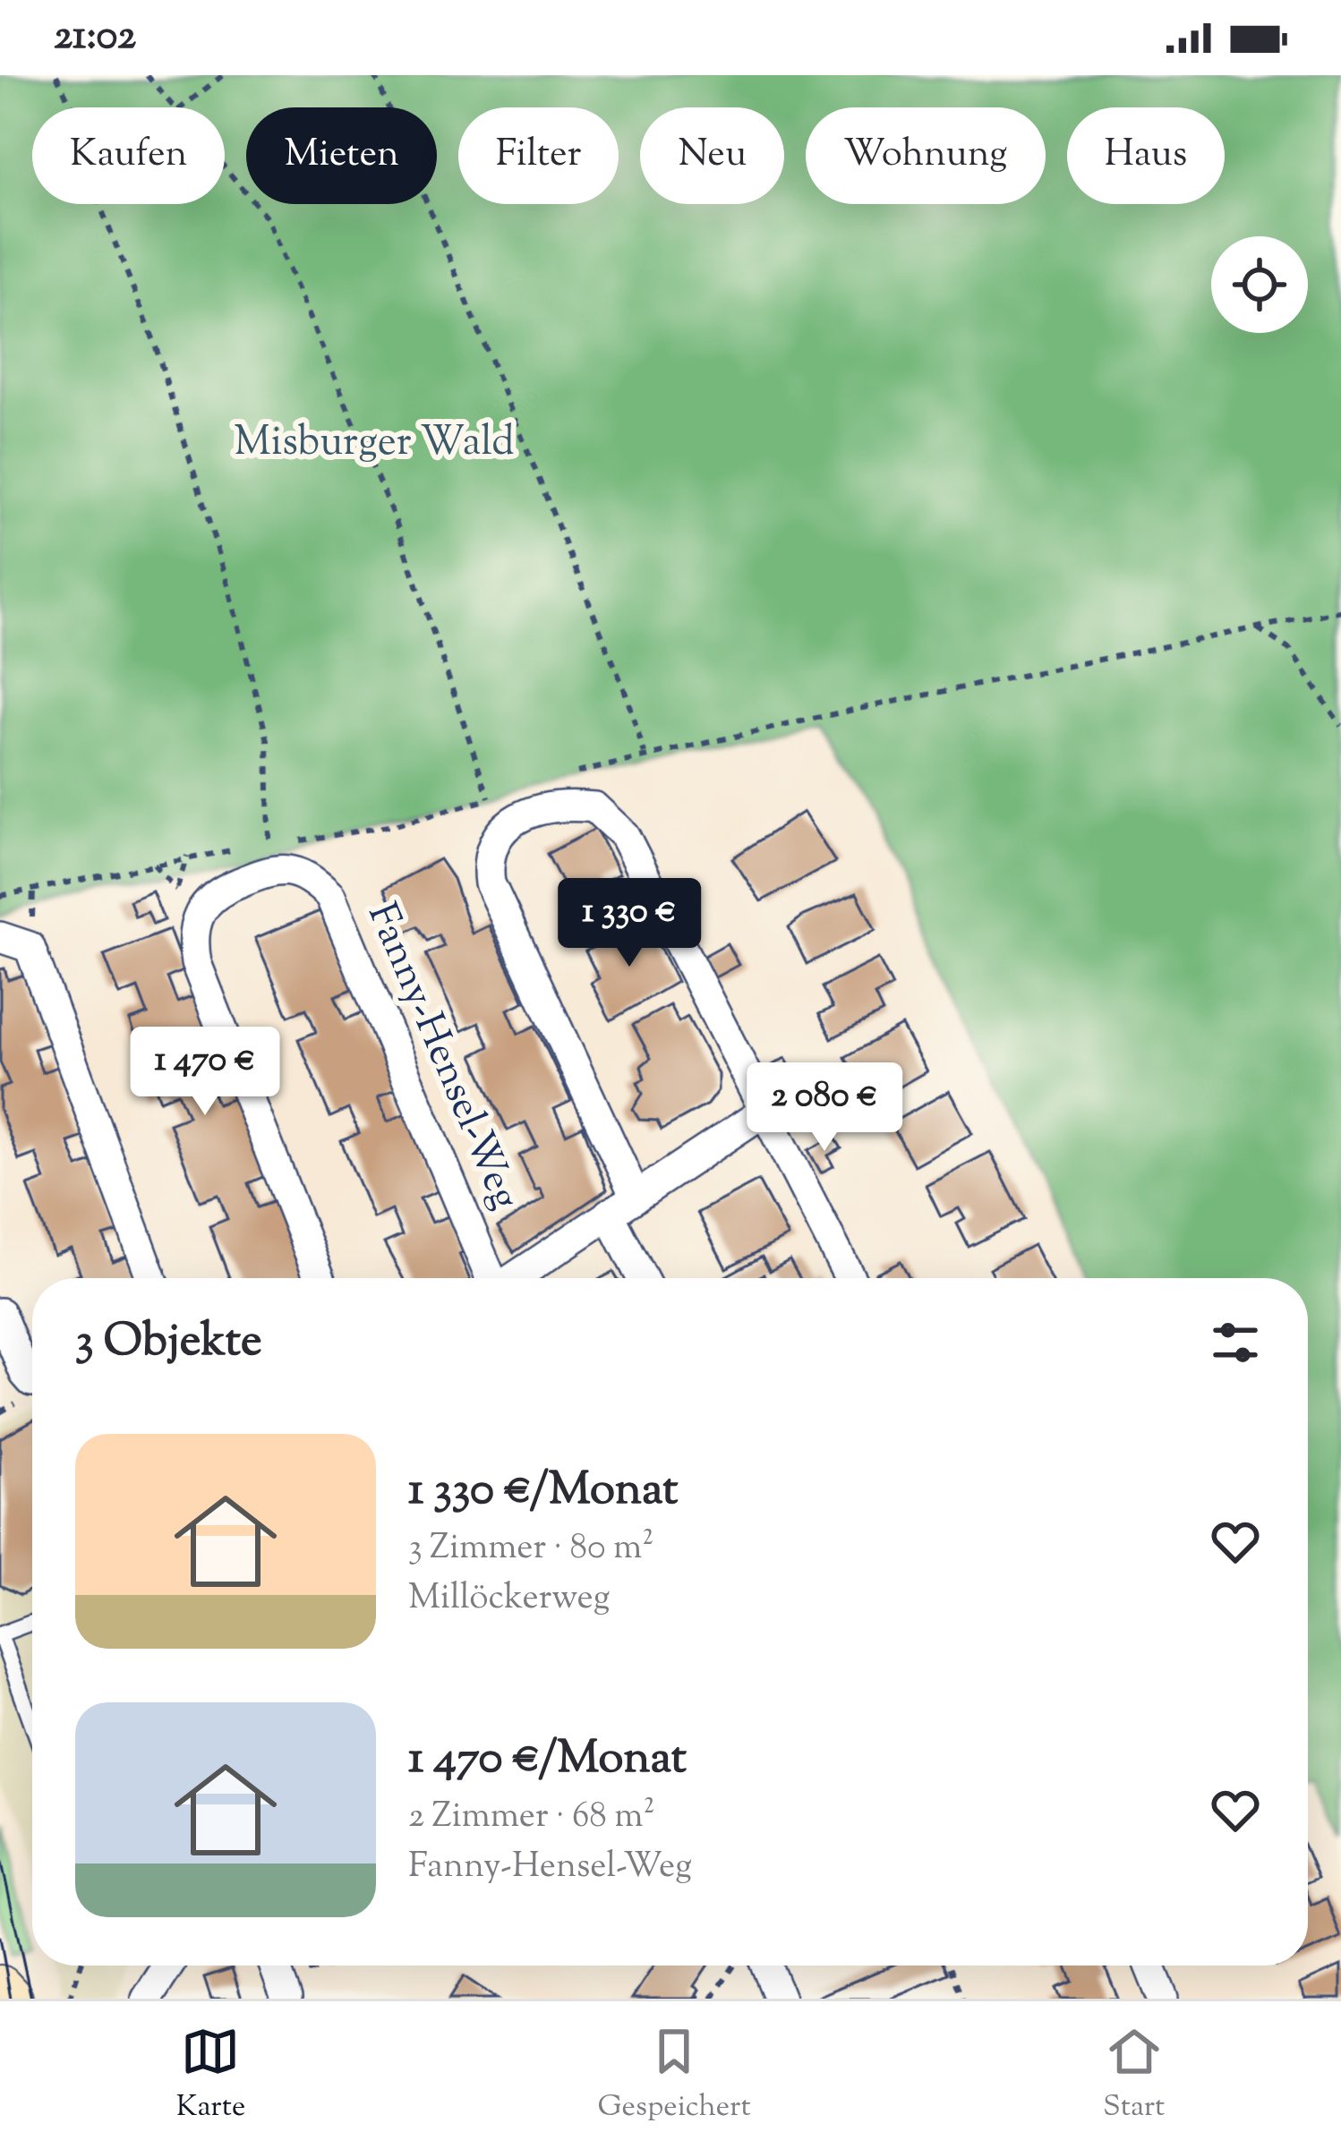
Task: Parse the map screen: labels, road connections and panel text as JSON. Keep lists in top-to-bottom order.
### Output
{
  "streets": {
    "street": ["Fanny-Hensel-Weg"]
  },
  "parks": ["Misburger Wald"],
  "page": {
    "status": "21:02",
    "chip": [
      "Kaufen",
      "Mieten",
      "Filter",
      "Neu",
      "Wohnung",
      "Haus"
    ],
    "price": ["1 330 €", "1 470 €", "2 080 €"],
    "heading": "3 Objekte",
    "list": [
      {
        "name": "1 330 €/Monat",
        "note": "3 Zimmer · 80 m² · Millöckerweg"
      },
      {
        "name": "1 470 €/Monat",
        "note": "2 Zimmer · 68 m² · Fanny-Hensel-Weg"
      }
    ],
    "tabs": ["Karte", "Gespeichert", "Start"]
  }
}
